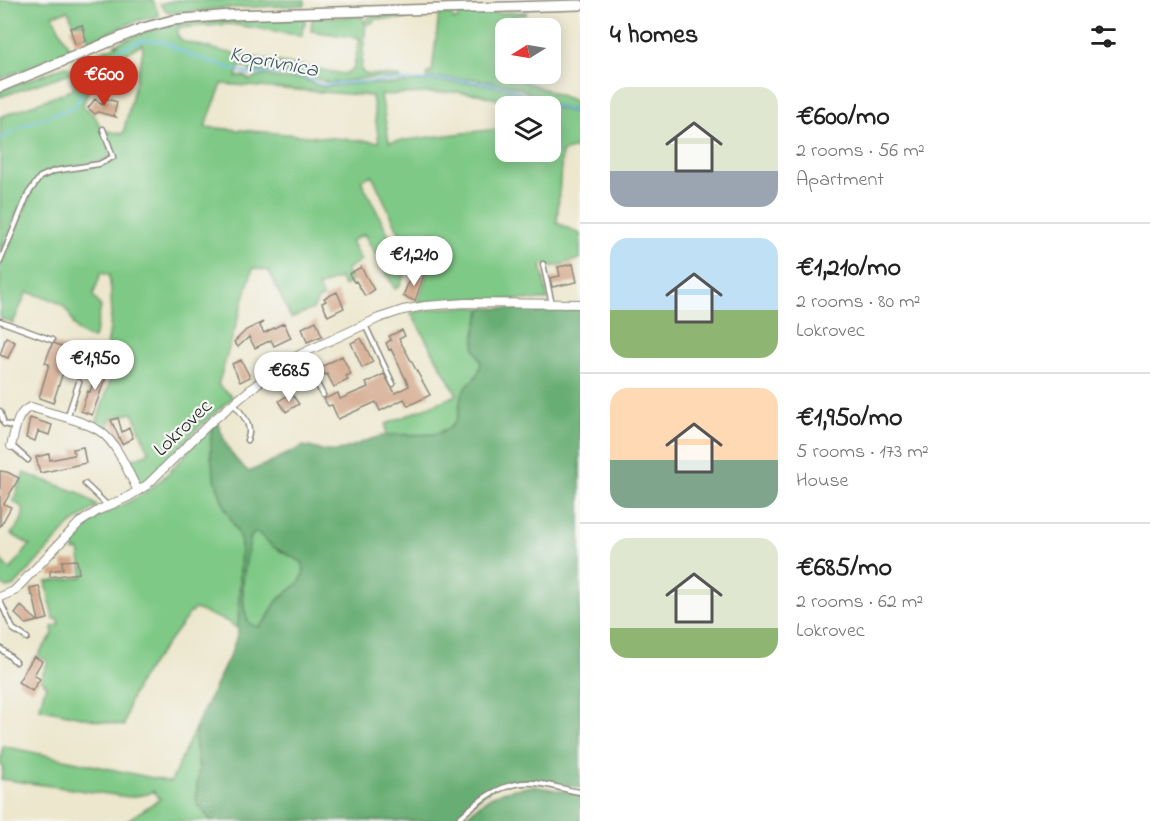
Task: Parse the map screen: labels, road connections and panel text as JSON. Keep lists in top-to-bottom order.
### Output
{
  "streets": {
    "street": ["Lokrovec"]
  },
  "water": ["Koprivnica"],
  "north": "left",
  "page": {
    "heading": "4 homes",
    "price": [
      "€600",
      "€1,210",
      "€1,950",
      "€685"
    ],
    "list": [
      {
        "name": "€600/mo",
        "note": "2 rooms · 56 m² · Apartment"
      },
      {
        "name": "€1,210/mo",
        "note": "2 rooms · 80 m² · Lokrovec"
      },
      {
        "name": "€1,950/mo",
        "note": "5 rooms · 173 m² · House"
      },
      {
        "name": "€685/mo",
        "note": "2 rooms · 62 m² · Lokrovec"
      }
    ]
  }
}
